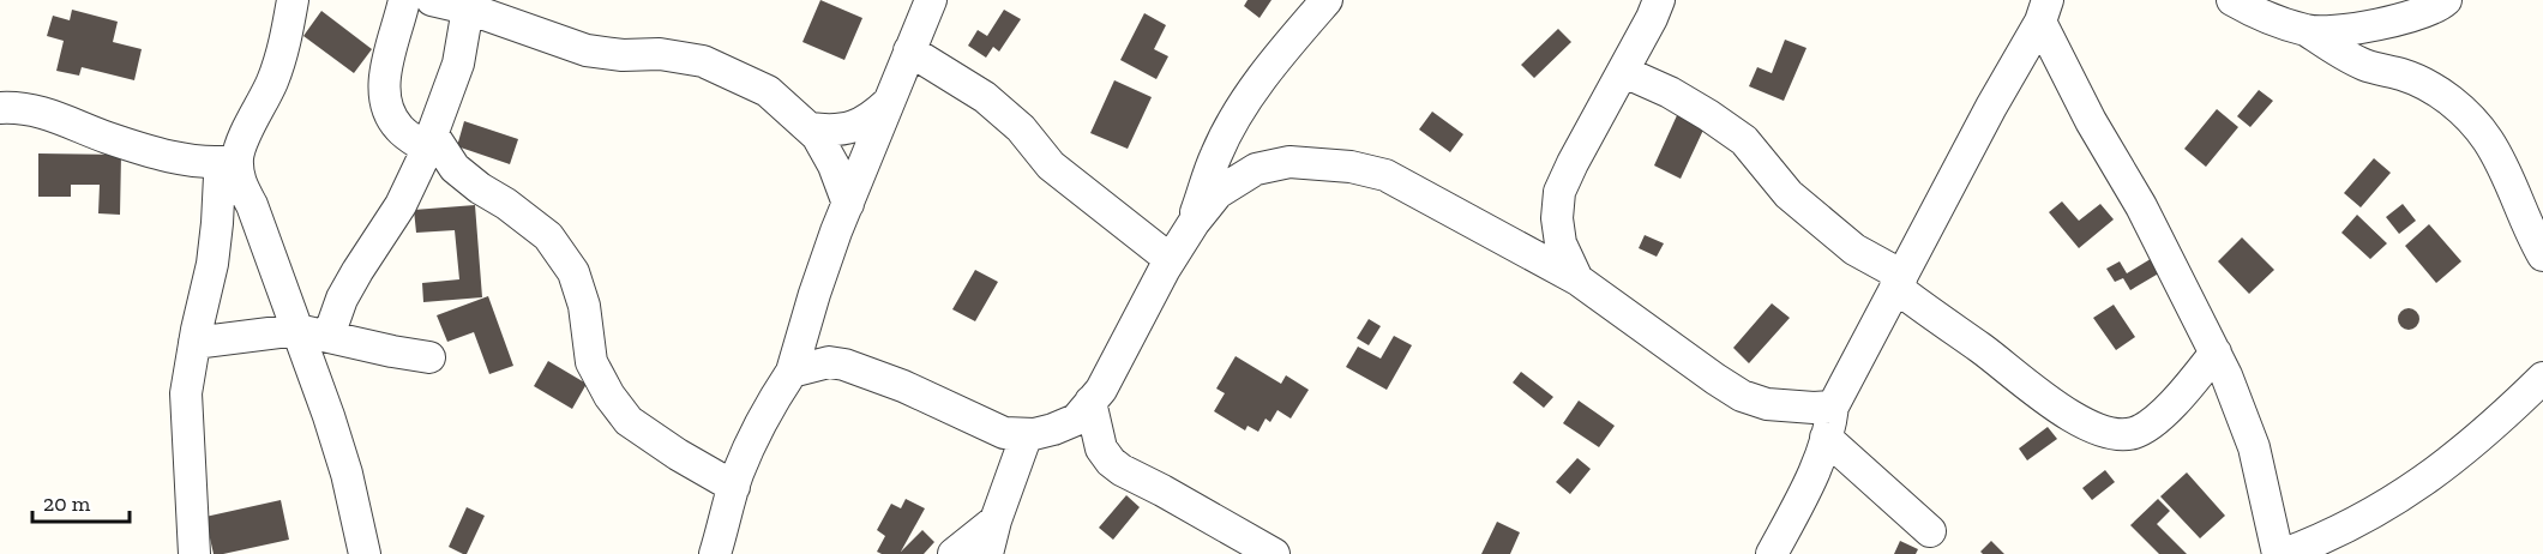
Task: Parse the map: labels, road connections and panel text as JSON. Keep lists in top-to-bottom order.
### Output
{
  "scale_bar": "20 m"
}
